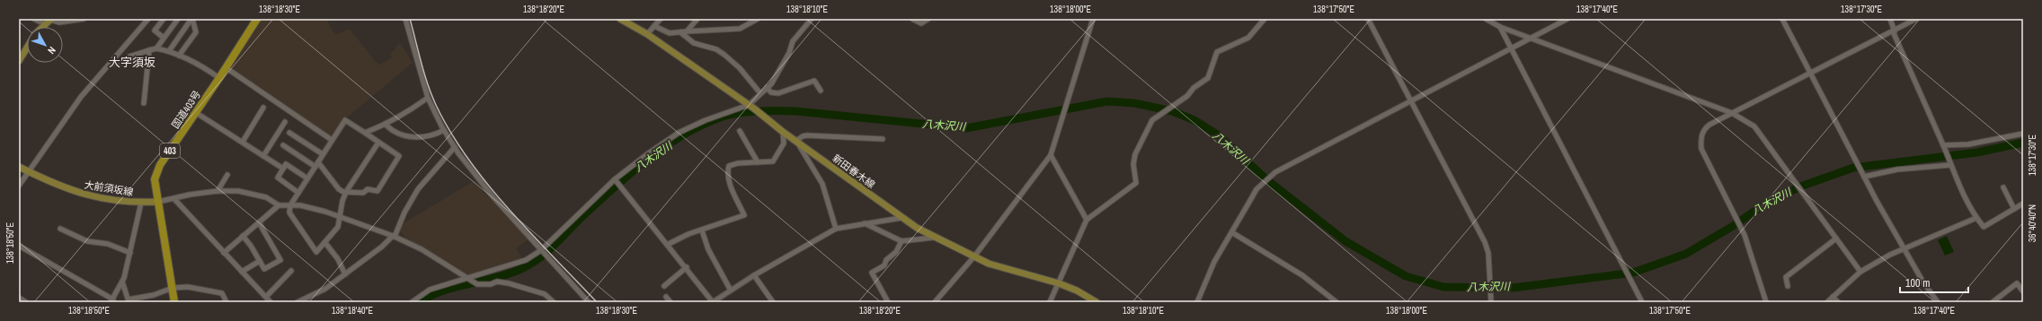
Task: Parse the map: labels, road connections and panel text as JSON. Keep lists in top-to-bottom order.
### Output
{
  "streets": {
    "highway": ["国道403号", "403"],
    "main road": ["新田春木線", "大前須坂線"]
  },
  "crossings": [
    ["国道403号", "大前須坂線"]
  ],
  "districts": ["大字須坂"],
  "water": ["八木沢川"],
  "scale_bar": "100 m",
  "north": "bottom right",
  "coordinates": [
    "138°18'30\"E",
    "138°18'20\"E",
    "138°18'10\"E",
    "138°18'00\"E",
    "138°17'50\"E",
    "138°17'40\"E",
    "138°17'30\"E",
    "36°40'40\"N",
    "138°18'50\"E",
    "138°18'40\"E"
  ]
}
